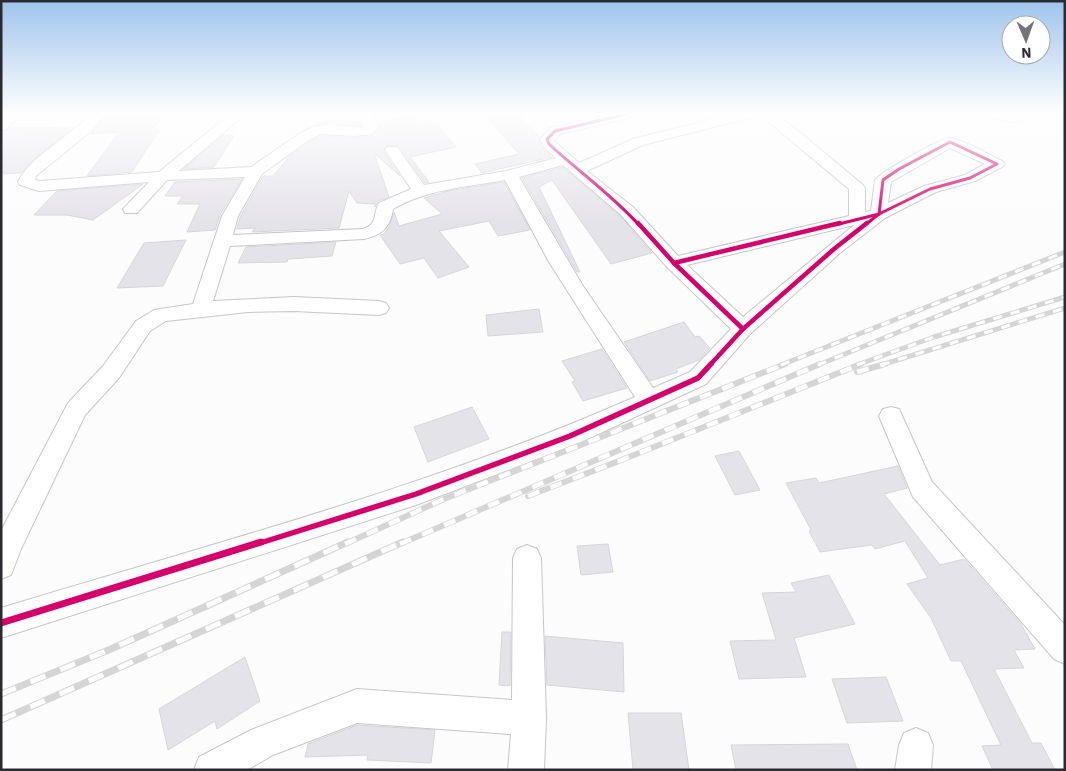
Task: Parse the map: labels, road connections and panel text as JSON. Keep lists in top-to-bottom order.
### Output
{
  "north": "bottom"
}
